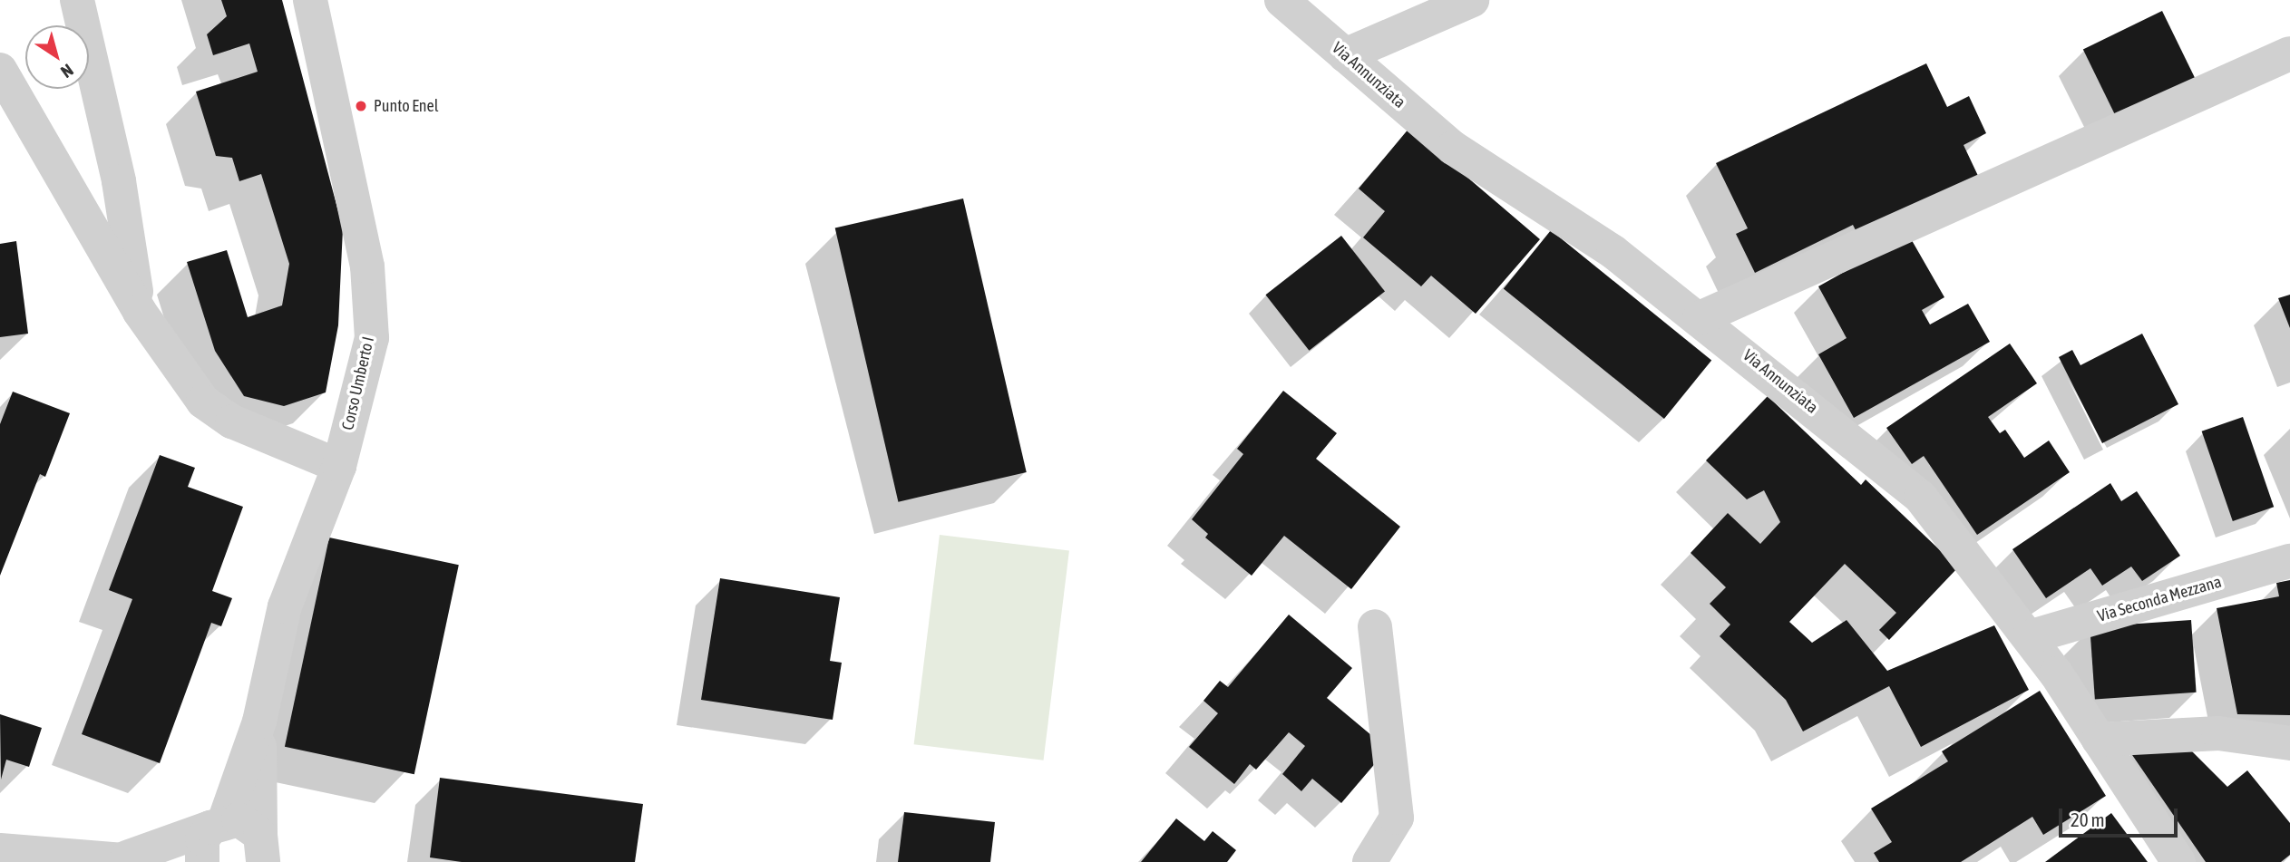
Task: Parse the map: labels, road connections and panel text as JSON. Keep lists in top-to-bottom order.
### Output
{
  "streets": {
    "street": ["Via Annunziata", "Corso Umberto I", "Via Seconda Mezzana"]
  },
  "crossings": [
    ["Via Annunziata", "Via Seconda Mezzana"]
  ],
  "places": ["Punto Enel"],
  "scale_bar": "20 m",
  "north": "bottom right"
}
